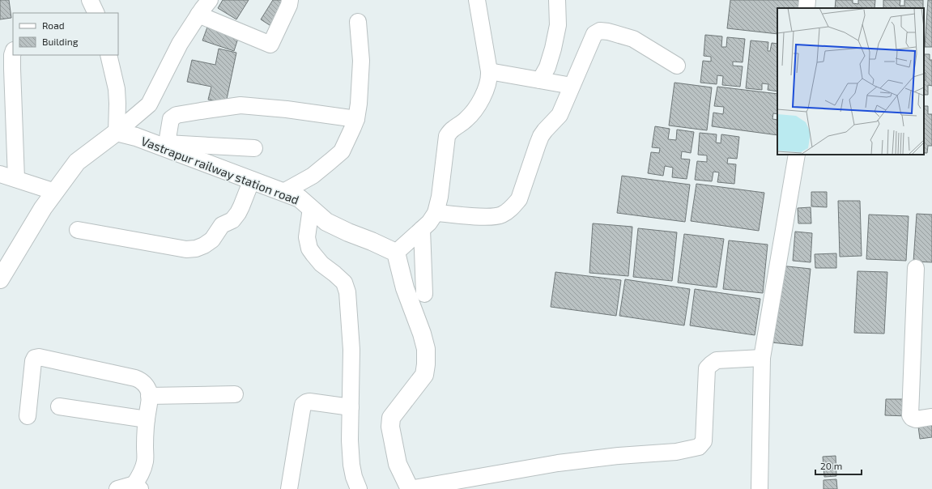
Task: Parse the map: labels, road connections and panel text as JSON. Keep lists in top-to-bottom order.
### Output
{
  "streets": {
    "street": ["Vastrapur railway station road"]
  },
  "legend": ["Road", "Building"],
  "scale_bar": "20 m"
}
